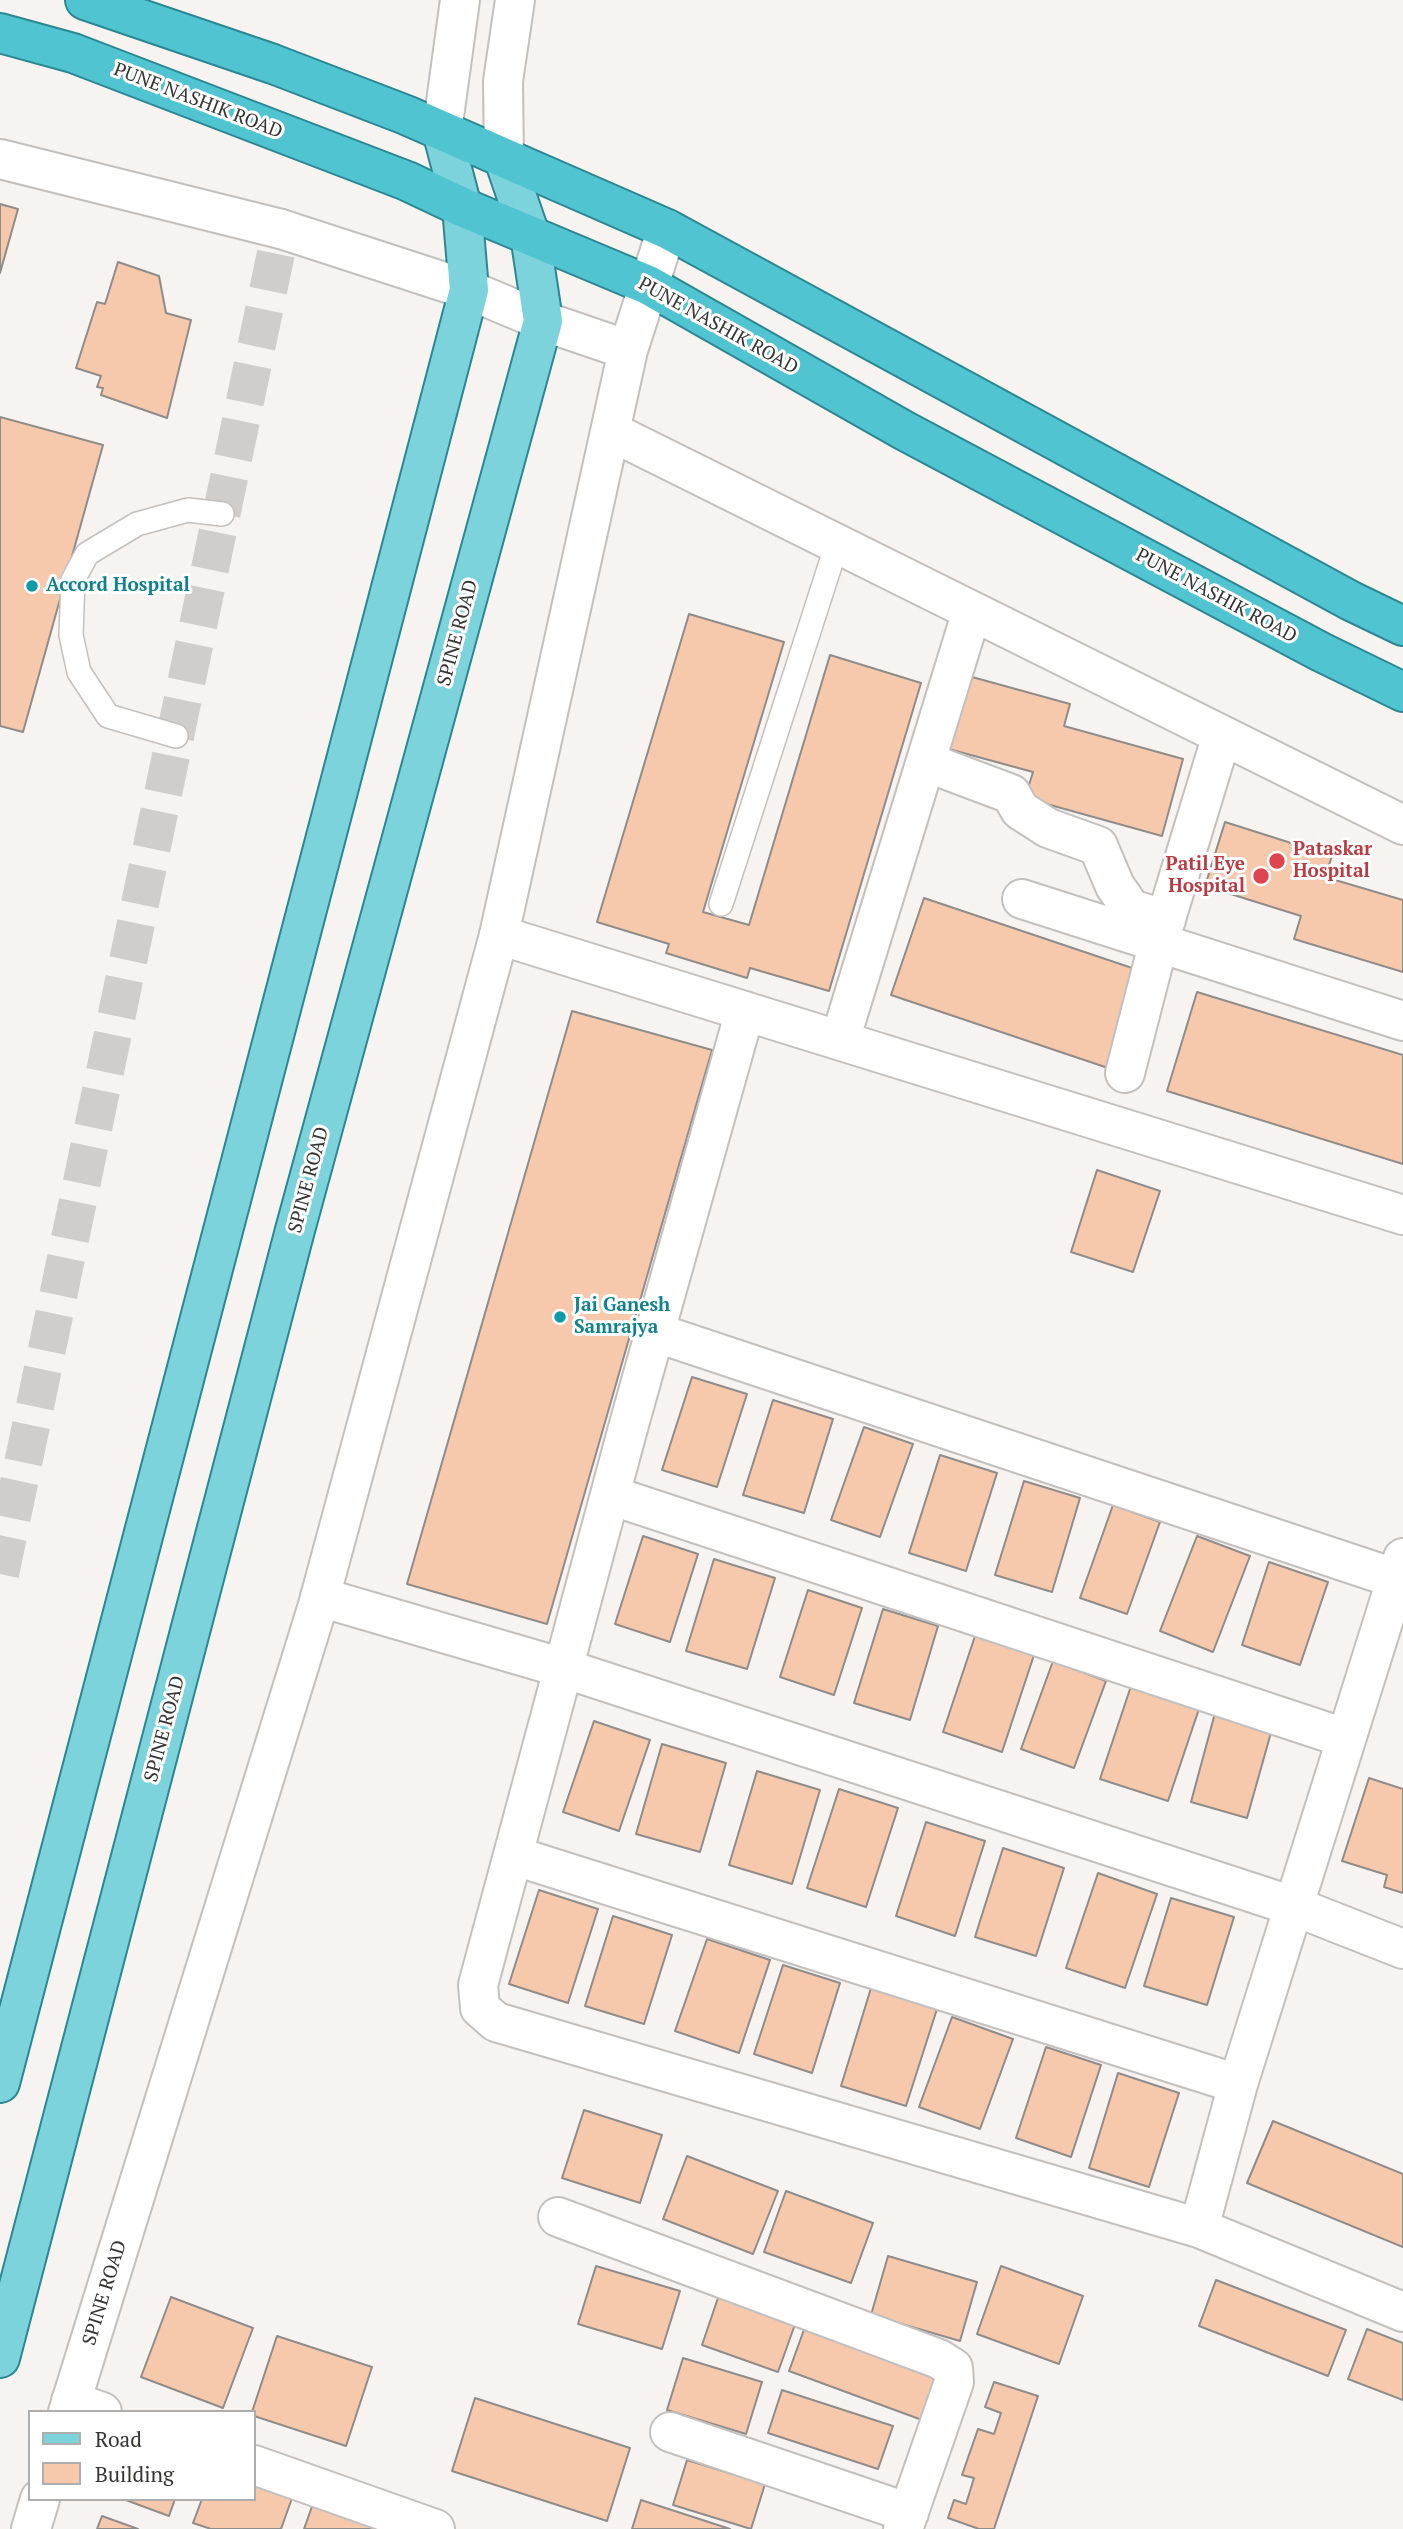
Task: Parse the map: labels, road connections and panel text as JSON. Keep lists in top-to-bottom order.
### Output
{
  "streets": {
    "highway": ["PUNE NASHIK ROAD"],
    "main road": ["SPINE ROAD"]
  },
  "crossings": [
    ["PUNE NASHIK ROAD", "SPINE ROAD"]
  ],
  "places": [
    "Accord Hospital",
    "Pataskar Hospital",
    "Patil Eye Hospital",
    "Jai Ganesh Samrajya"
  ],
  "legend": ["Road", "Building"]
}
